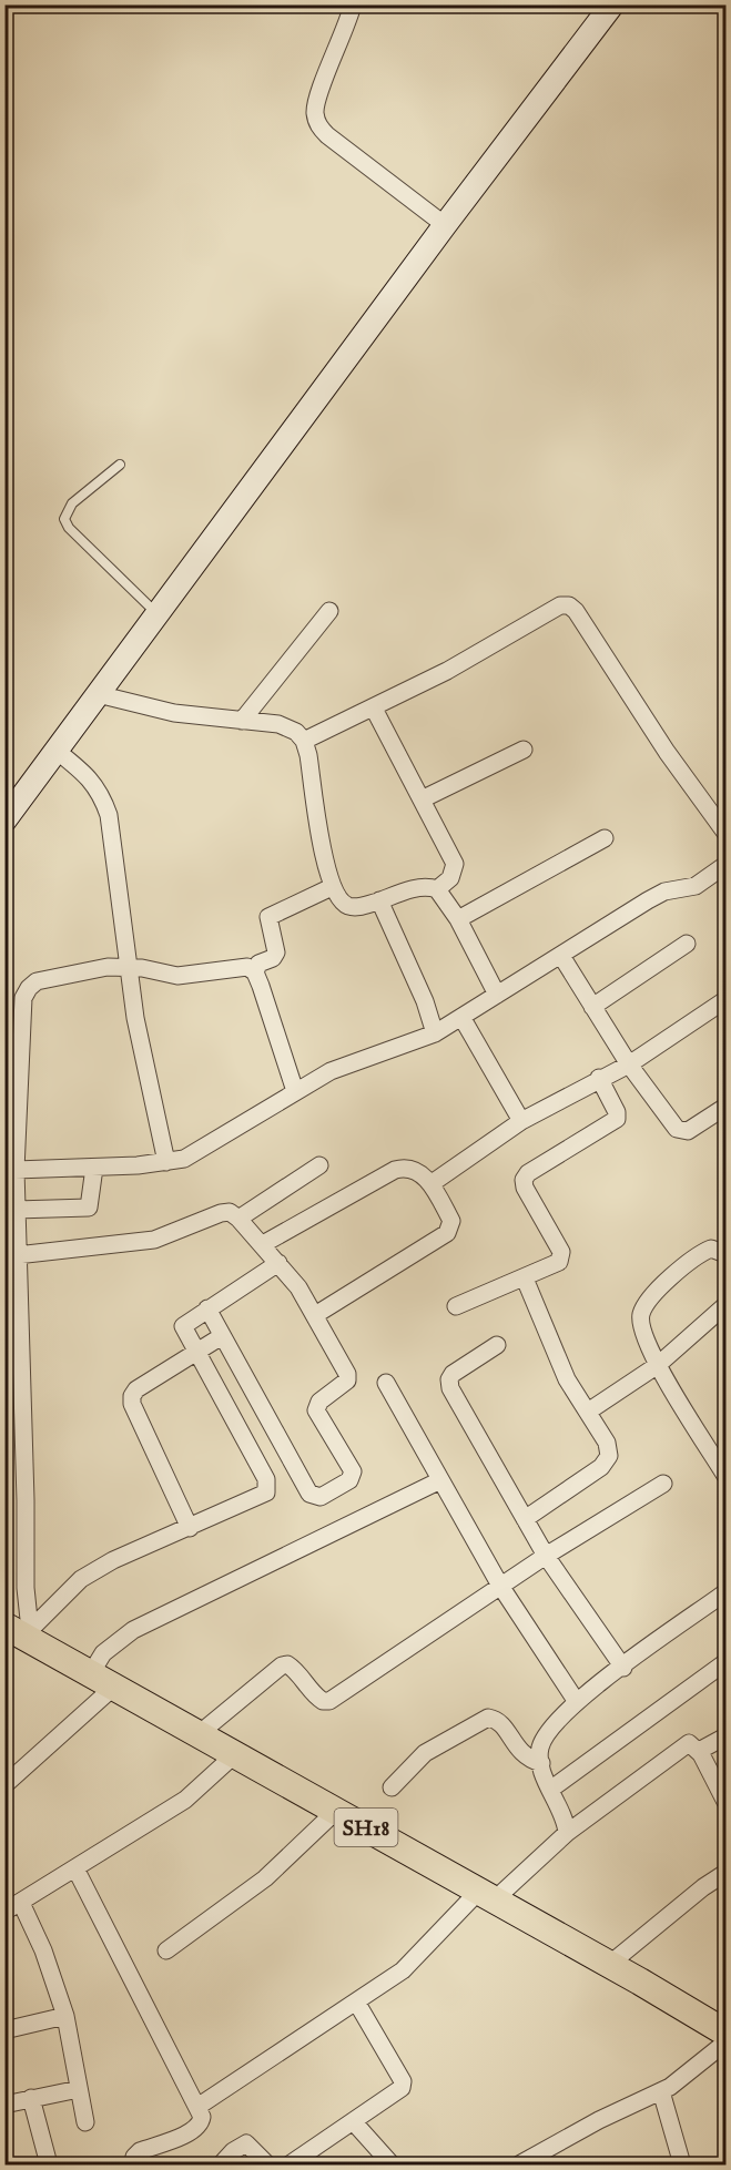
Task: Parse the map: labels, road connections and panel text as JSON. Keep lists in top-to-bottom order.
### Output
{
  "streets": {
    "main road": ["SH18"]
  }
}
